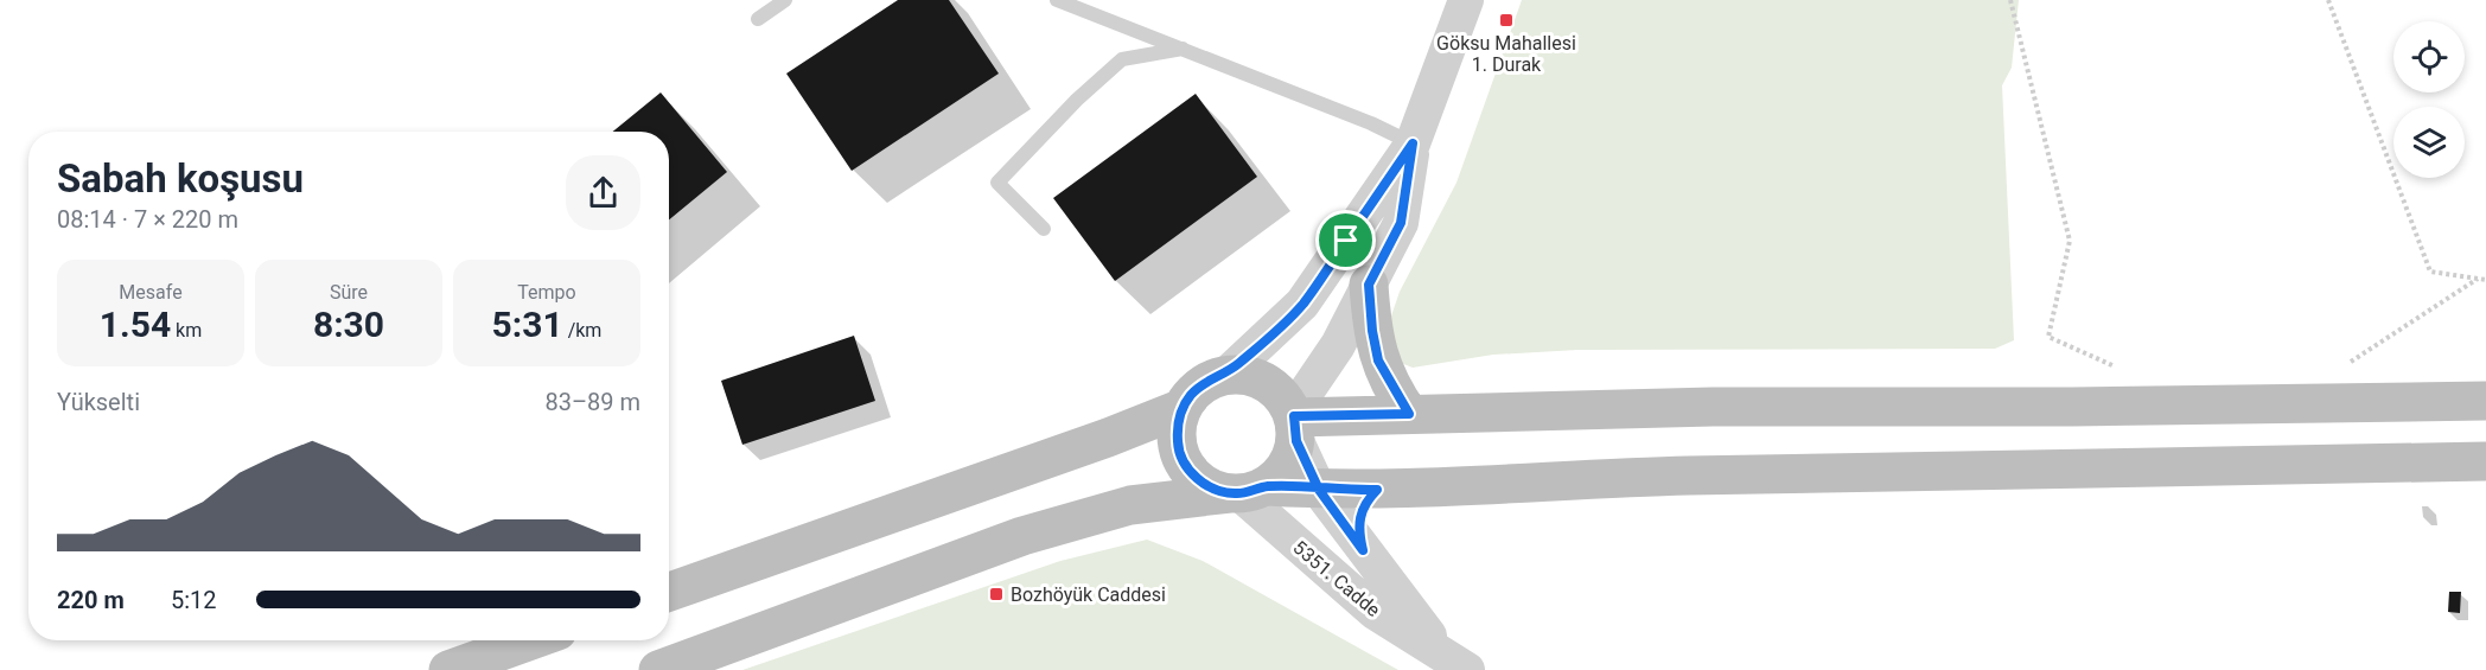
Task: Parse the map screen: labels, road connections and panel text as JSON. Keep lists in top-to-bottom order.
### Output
{
  "streets": {
    "street": ["5351. Cadde"]
  },
  "places": {
    "transit": ["Göksu Mahallesi 1. Durak", "Bozhöyük Caddesi"]
  },
  "page": {
    "heading": ["Sabah koşusu", "08:14 · 7 × 220 m"],
    "stats": [
      ["Mesafe", "1.54 km"],
      ["Süre", "8:30"],
      ["Tempo", "5:31 /km"]
    ],
    "chart": ["Yükselti", "83–89 m"],
    "list": [
      {
        "name": "220 m",
        "note": "5:12"
      }
    ]
  }
}
